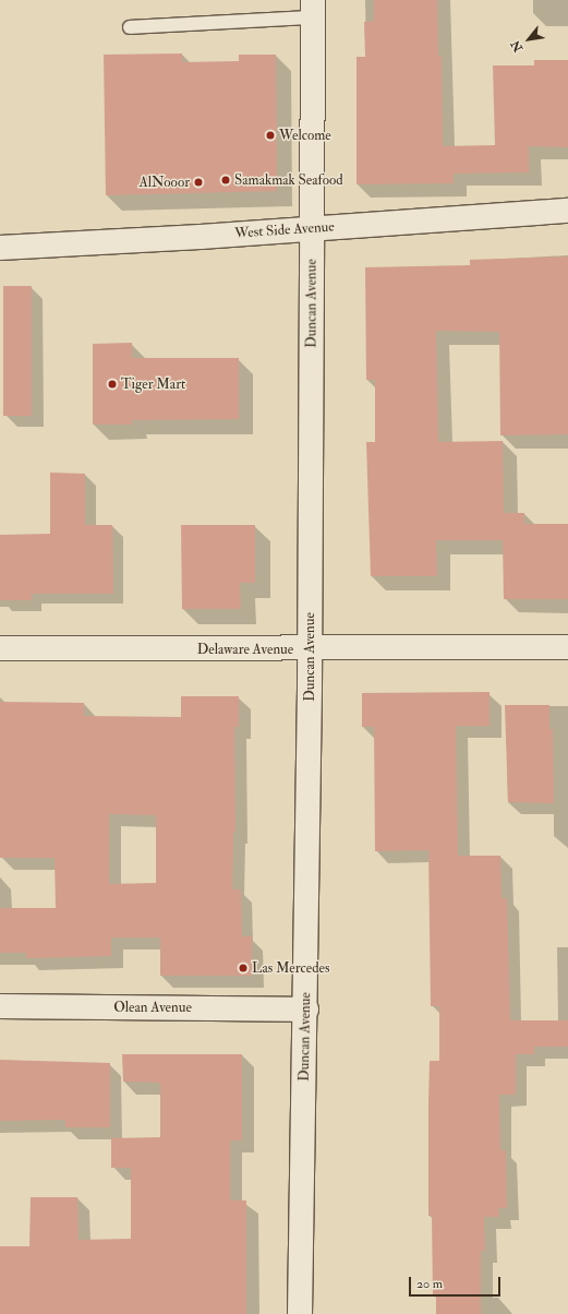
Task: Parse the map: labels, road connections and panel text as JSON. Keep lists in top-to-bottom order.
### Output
{
  "streets": {
    "main road": [
      "West Side Avenue",
      "Duncan Avenue",
      "Delaware Avenue",
      "Olean Avenue"
    ]
  },
  "crossings": [
    ["West Side Avenue", "Duncan Avenue"],
    ["Duncan Avenue", "Delaware Avenue"],
    ["Duncan Avenue", "Olean Avenue"]
  ],
  "places": [
    "Welcome",
    "Samakmak Seafood",
    "AlNooor",
    "Tiger Mart",
    "Las Mercedes"
  ],
  "scale_bar": "20 m",
  "north": "bottom left"
}
